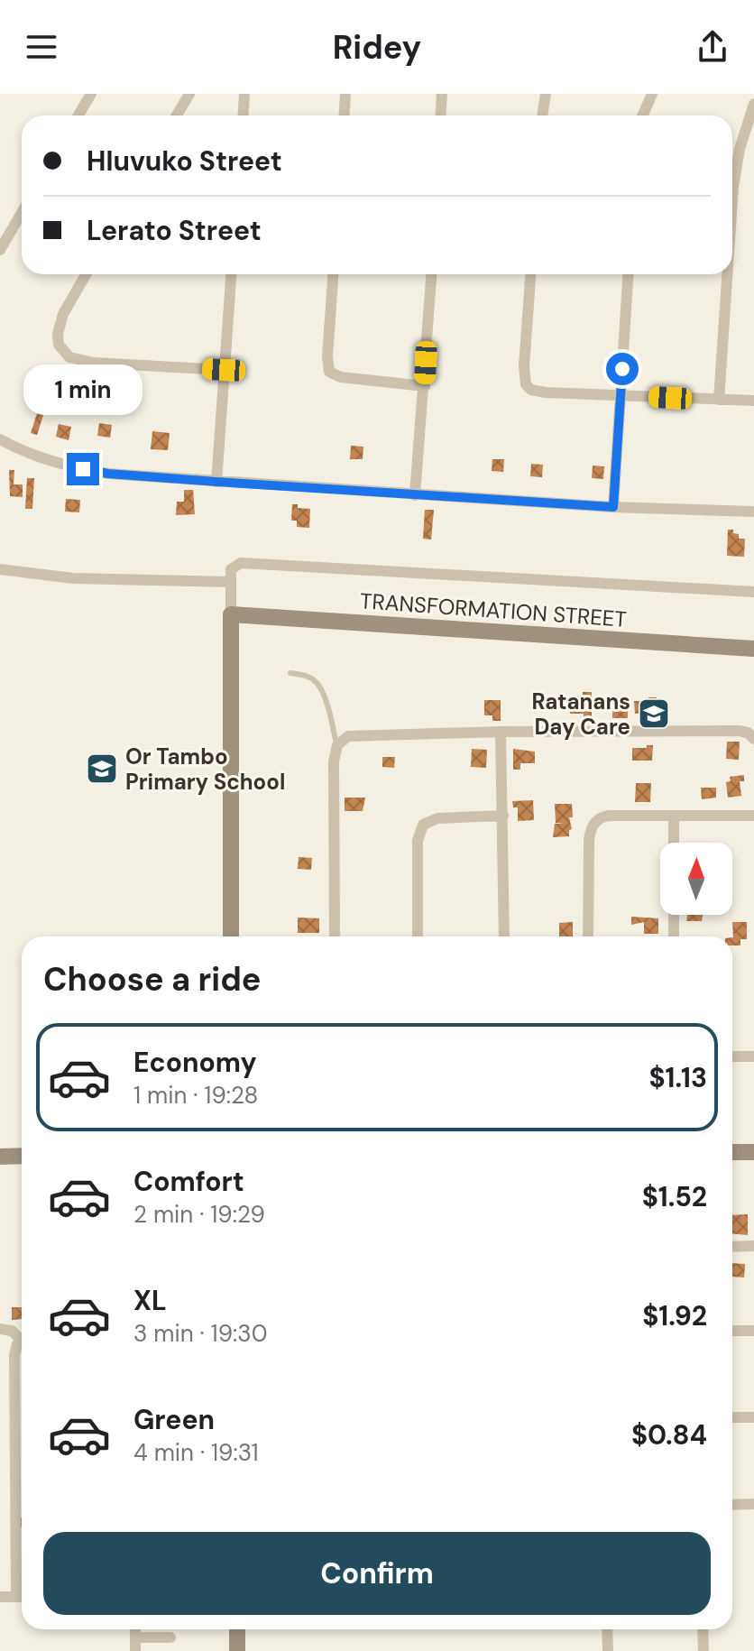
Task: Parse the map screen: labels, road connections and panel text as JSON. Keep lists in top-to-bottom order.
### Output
{
  "streets": {
    "street": ["TRANSFORMATION STREET"]
  },
  "places": {
    "school or university": ["Ratanans Day Care", "Or Tambo Primary School"]
  },
  "north": "top",
  "page": {
    "header": "Ridey",
    "banner": ["Hluvuko Street", "Lerato Street"],
    "bubble": "1 min",
    "heading": "Choose a ride",
    "list": [
      {
        "name": "Economy",
        "note": "1 min · 19:28",
        "value": "$1.13"
      },
      {
        "name": "Comfort",
        "note": "2 min · 19:29",
        "value": "$1.52"
      },
      {
        "name": "XL",
        "note": "3 min · 19:30",
        "value": "$1.92"
      },
      {
        "name": "Green",
        "note": "4 min · 19:31",
        "value": "$0.84"
      }
    ],
    "buttons": "Confirm"
  }
}
